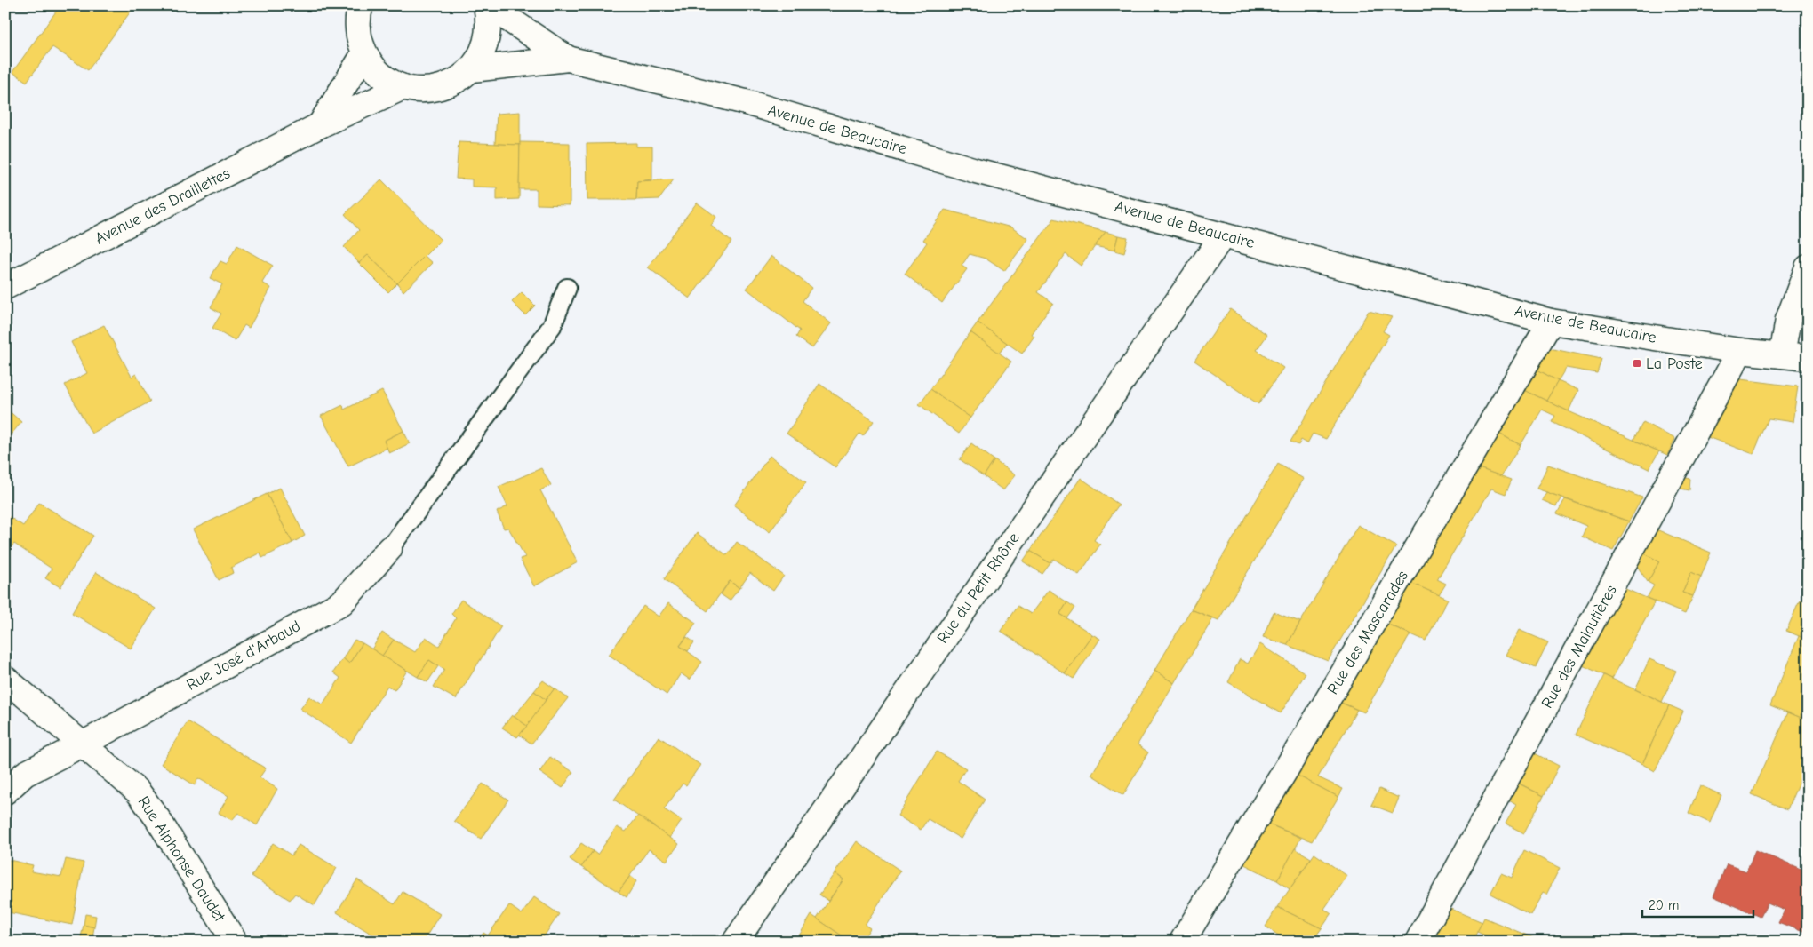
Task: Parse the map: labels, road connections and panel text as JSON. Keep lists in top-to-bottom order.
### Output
{
  "streets": {
    "street": [
      "Avenue de Beaucaire",
      "Avenue des Draillettes",
      "Rue du Petit Rhône",
      "Rue des Mascarades",
      "Rue des Malautières",
      "Rue José d'Arbaud",
      "Rue Alphonse Daudet"
    ]
  },
  "crossings": [
    ["Avenue de Beaucaire", "Rue du Petit Rhône"],
    ["Avenue de Beaucaire", "Rue des Mascarades"],
    ["Avenue de Beaucaire", "Rue des Malautières"],
    ["Rue José d'Arbaud", "Rue Alphonse Daudet"]
  ],
  "places": {
    "transit": ["La Poste"]
  },
  "scale_bar": "20 m"
}
